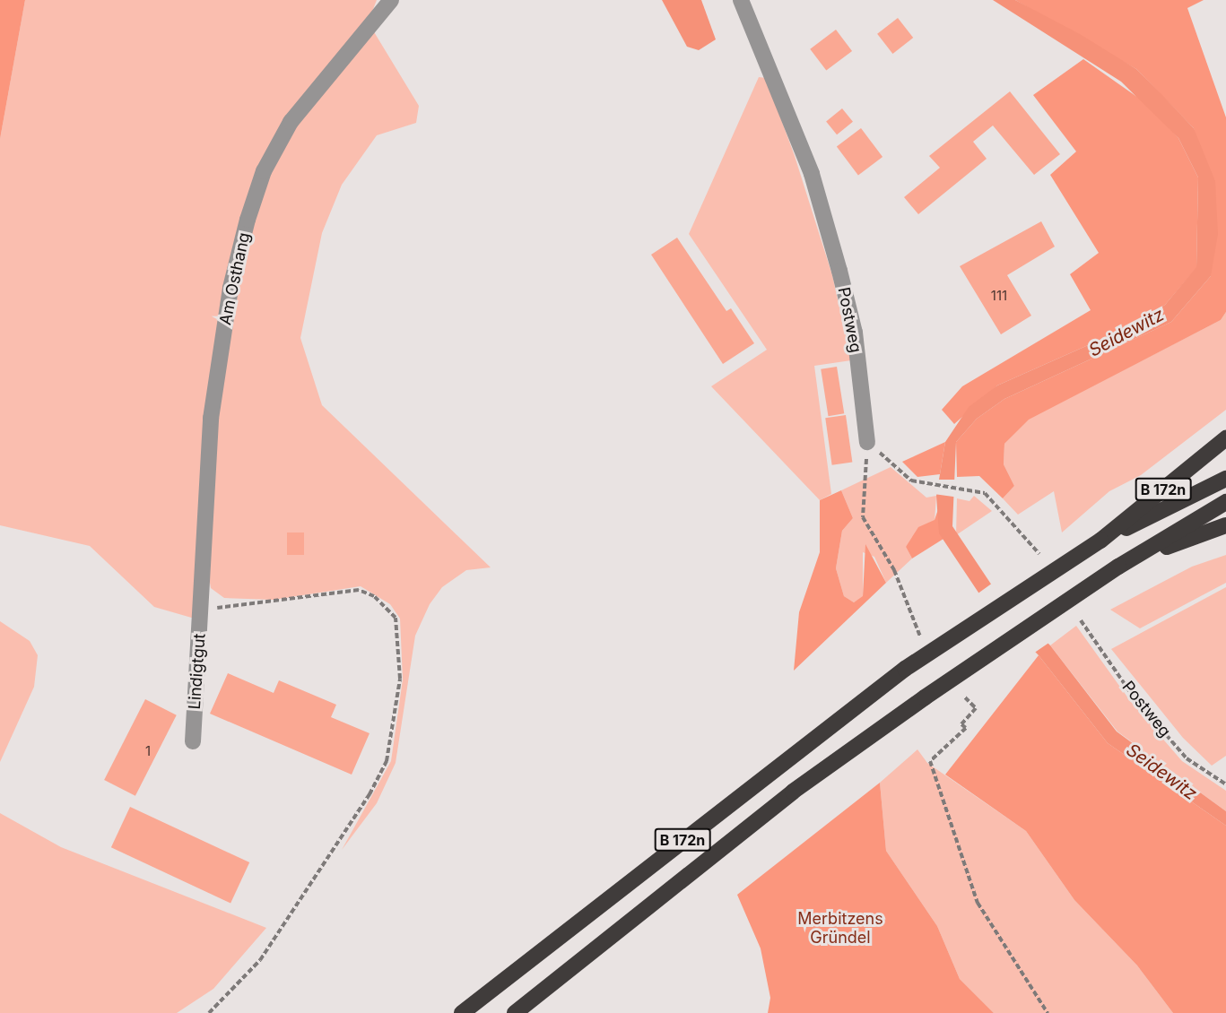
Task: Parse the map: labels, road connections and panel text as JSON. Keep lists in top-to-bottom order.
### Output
{
  "streets": {
    "highway": ["B 172n"],
    "street": ["Am Osthang", "Postweg", "Lindigtgut"]
  },
  "crossings": [
    ["Am Osthang", "Lindigtgut"]
  ],
  "water": ["Seidewitz"],
  "parks": ["Merbitzens Gründel"],
  "house_numbers": ["111", "1"]
}
